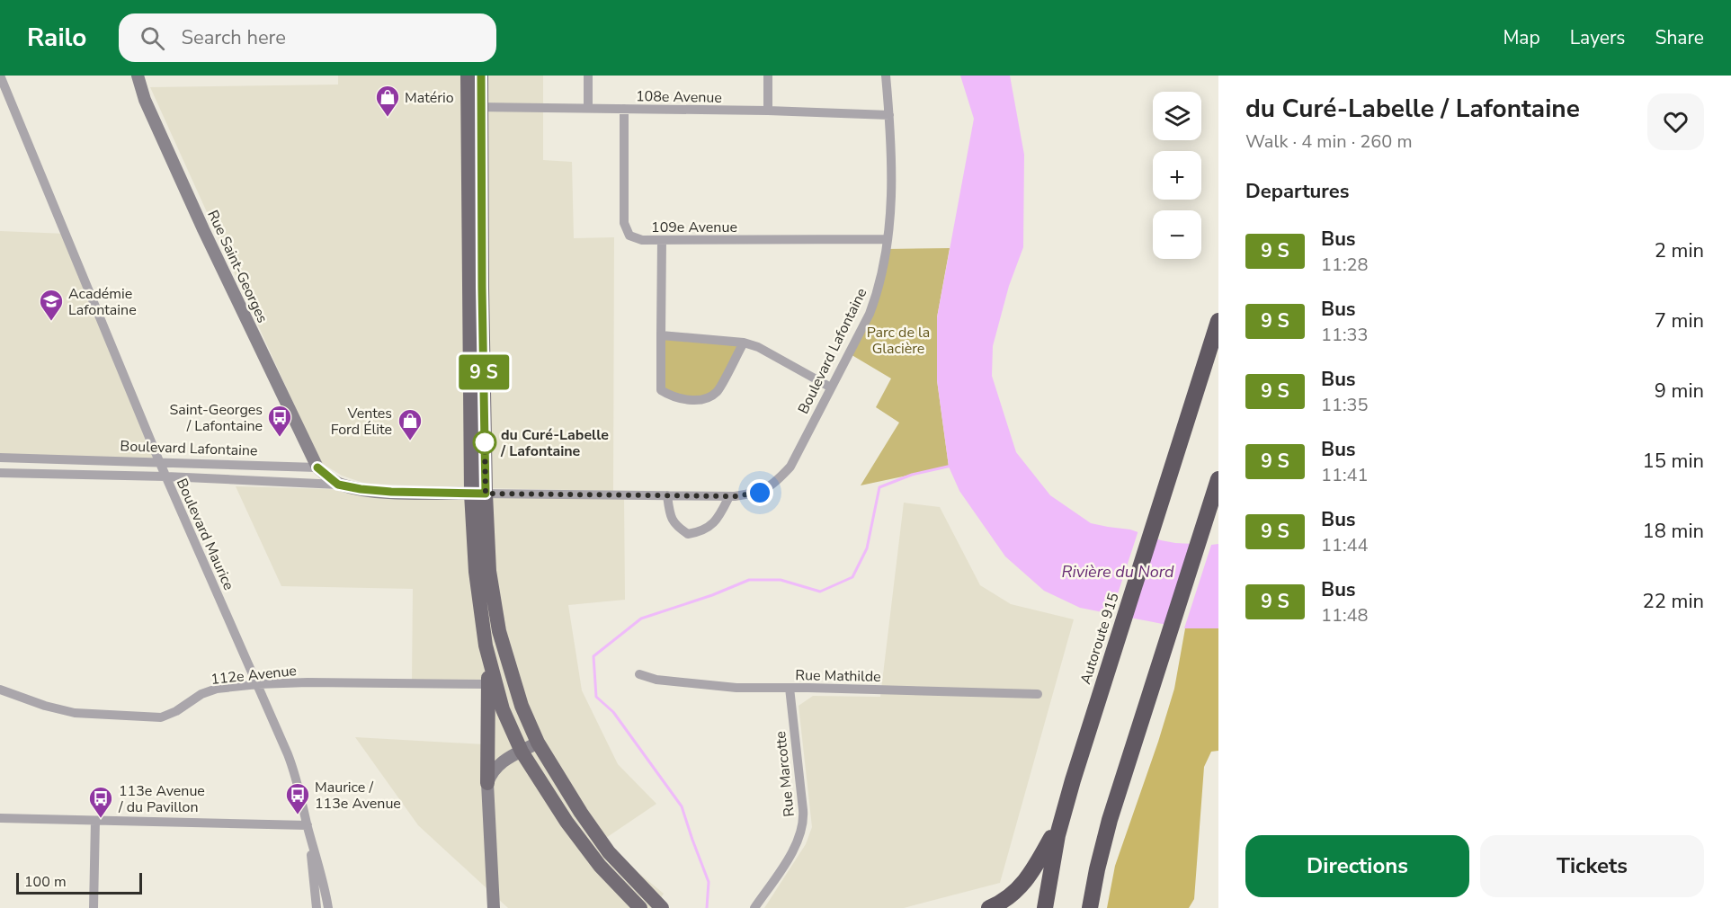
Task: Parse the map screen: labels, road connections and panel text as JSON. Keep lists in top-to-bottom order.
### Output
{
  "streets": {
    "highway": ["Autoroute 915"],
    "street": [
      "108e Avenue",
      "109e Avenue",
      "Rue Saint-Georges",
      "Boulevard Lafontaine",
      "Boulevard Maurice",
      "112e Avenue",
      "Rue Mathilde",
      "Rue Marcotte"
    ]
  },
  "crossings": [
    ["108e Avenue", "109e Avenue"],
    ["108e Avenue", "Boulevard Lafontaine"],
    ["109e Avenue", "Boulevard Lafontaine"],
    ["Rue Saint-Georges", "Boulevard Lafontaine"],
    ["Boulevard Lafontaine", "Boulevard Maurice"],
    ["Boulevard Maurice", "112e Avenue"],
    ["Rue Mathilde", "Rue Marcotte"]
  ],
  "water": ["Rivière du Nord"],
  "parks": ["Parc de la Glacière"],
  "places": {
    "shop": ["Matério", "Ventes Ford Élite"],
    "school or university": ["Académie Lafontaine"],
    "bus stop": ["Saint-Georges / Lafontaine", "Maurice / 113e Avenue", "113e Avenue / du Pavillon"],
    "other": ["du Curé-Labelle / Lafontaine"]
  },
  "scale_bar": "100 m",
  "page": {
    "header": "Railo",
    "search": "Search here",
    "nav": ["Map", "Layers", "Share"],
    "on_map": "9 S",
    "heading": [
      ["du Curé-Labelle / Lafontaine", "Walk · 4 min · 260 m"],
      "Departures"
    ],
    "map_buttons": ["+", "−"],
    "list": [
      {
        "mark": "9 S",
        "name": "Bus",
        "note": "11:28",
        "value": "2 min"
      },
      {
        "mark": "9 S",
        "name": "Bus",
        "note": "11:33",
        "value": "7 min"
      },
      {
        "mark": "9 S",
        "name": "Bus",
        "note": "11:35",
        "value": "9 min"
      },
      {
        "mark": "9 S",
        "name": "Bus",
        "note": "11:41",
        "value": "15 min"
      },
      {
        "mark": "9 S",
        "name": "Bus",
        "note": "11:44",
        "value": "18 min"
      },
      {
        "mark": "9 S",
        "name": "Bus",
        "note": "11:48",
        "value": "22 min"
      }
    ],
    "buttons": ["Directions", "Tickets"],
    "scale": "100 m"
  }
}
